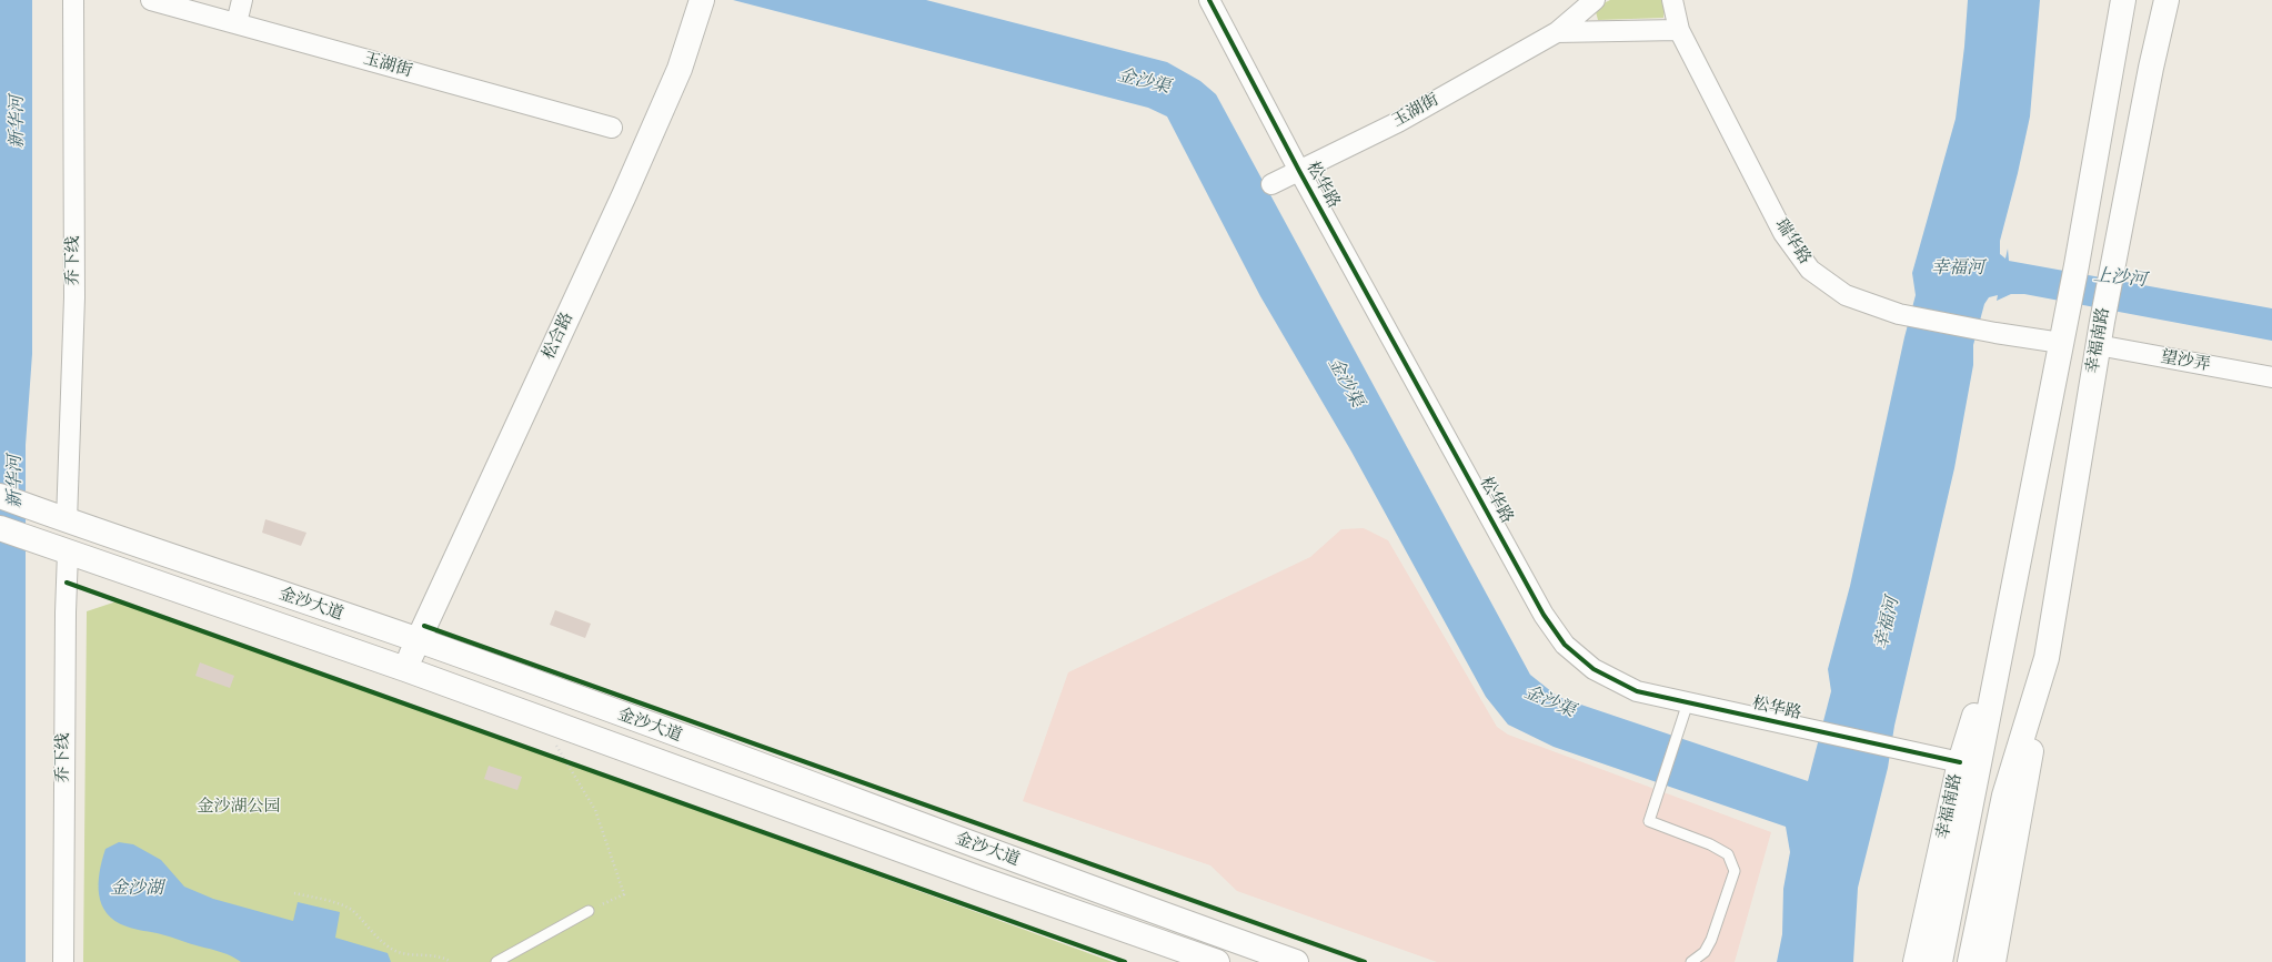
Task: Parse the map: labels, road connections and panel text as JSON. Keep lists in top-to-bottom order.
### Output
{
  "streets": {
    "main road": ["松合路", "幸福南路", "金沙大道"],
    "street": [
      "玉湖街",
      "松华路",
      "瑞华路",
      "乔下线",
      "望沙弄"
    ]
  },
  "crossings": [
    ["玉湖街", "松华路"],
    ["玉湖街", "瑞华路"],
    ["松华路", "幸福南路"],
    ["瑞华路", "幸福南路"],
    ["乔下线", "金沙大道"],
    ["松合路", "金沙大道"],
    ["幸福南路", "望沙弄"]
  ],
  "water": [
    "金沙渠",
    "新华河",
    "幸福河",
    "上沙河",
    "金沙湖"
  ],
  "parks": ["金沙湖公园"]
}
